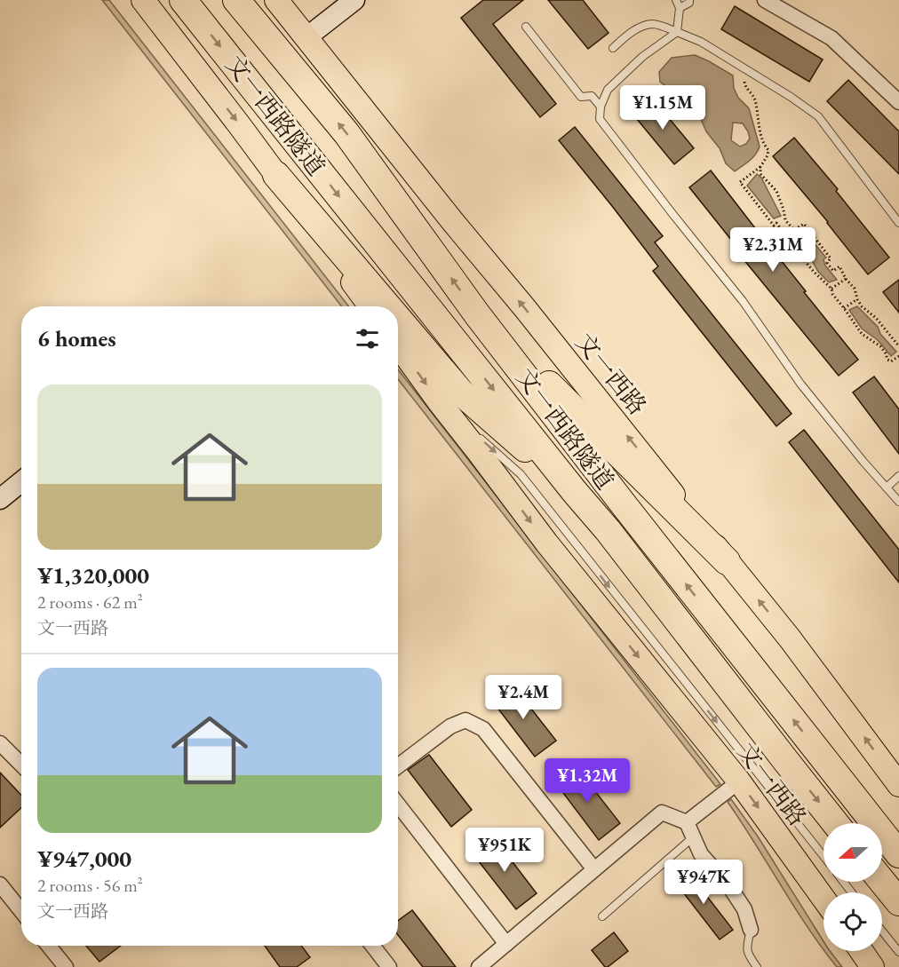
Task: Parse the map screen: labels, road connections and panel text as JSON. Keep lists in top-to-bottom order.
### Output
{
  "streets": {
    "highway": ["文一西路隧道"],
    "main road": ["文一西路"]
  },
  "north": "left",
  "page": {
    "price": [
      "¥1.15M",
      "¥2.31M",
      "¥2.4M",
      "¥1.32M",
      "¥951K",
      "¥947K"
    ],
    "heading": "6 homes",
    "list": [
      {
        "name": "¥1,320,000",
        "note": "2 rooms · 62 m² · 文一西路"
      },
      {
        "name": "¥947,000",
        "note": "2 rooms · 56 m² · 文一西路"
      }
    ]
  }
}
